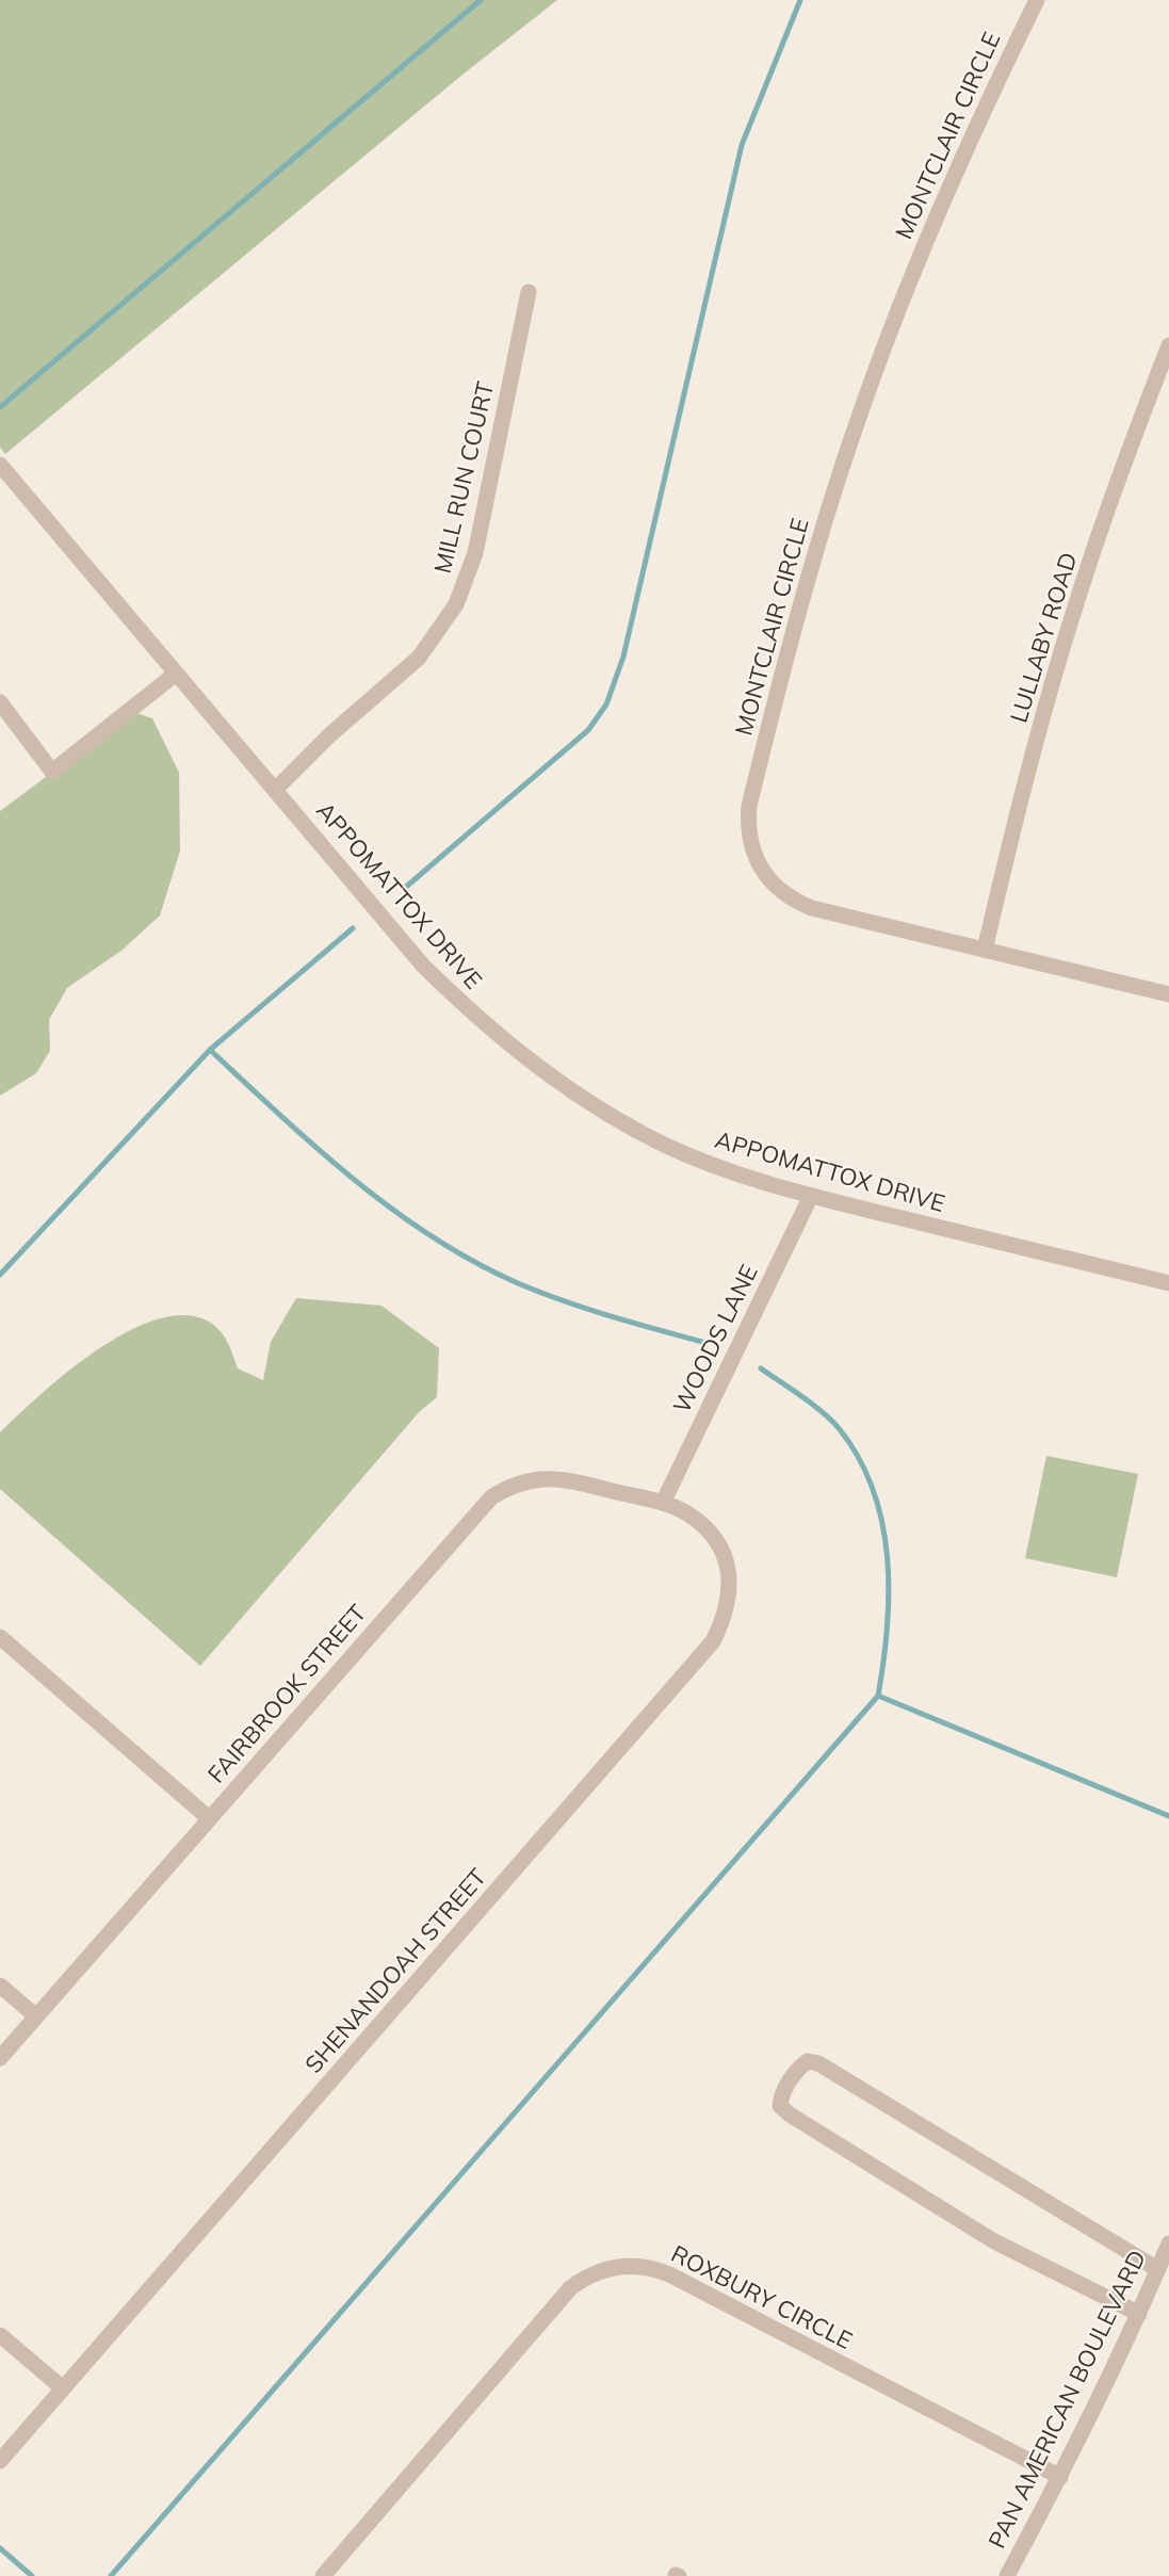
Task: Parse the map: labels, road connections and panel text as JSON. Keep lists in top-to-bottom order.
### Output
{
  "streets": {
    "street": [
      "MONTCLAIR CIRCLE",
      "MILL RUN COURT",
      "LULLABY ROAD",
      "APPOMATTOX DRIVE",
      "WOODS LANE",
      "FAIRBROOK STREET",
      "SHENANDOAH STREET",
      "ROXBURY CIRCLE",
      "PAN AMERICAN BOULEVARD"
    ]
  },
  "crossings": [
    ["MONTCLAIR CIRCLE", "LULLABY ROAD"],
    ["MILL RUN COURT", "APPOMATTOX DRIVE"],
    ["APPOMATTOX DRIVE", "WOODS LANE"],
    ["WOODS LANE", "FAIRBROOK STREET"],
    ["WOODS LANE", "SHENANDOAH STREET"],
    ["FAIRBROOK STREET", "SHENANDOAH STREET"],
    ["ROXBURY CIRCLE", "PAN AMERICAN BOULEVARD"]
  ]
}
